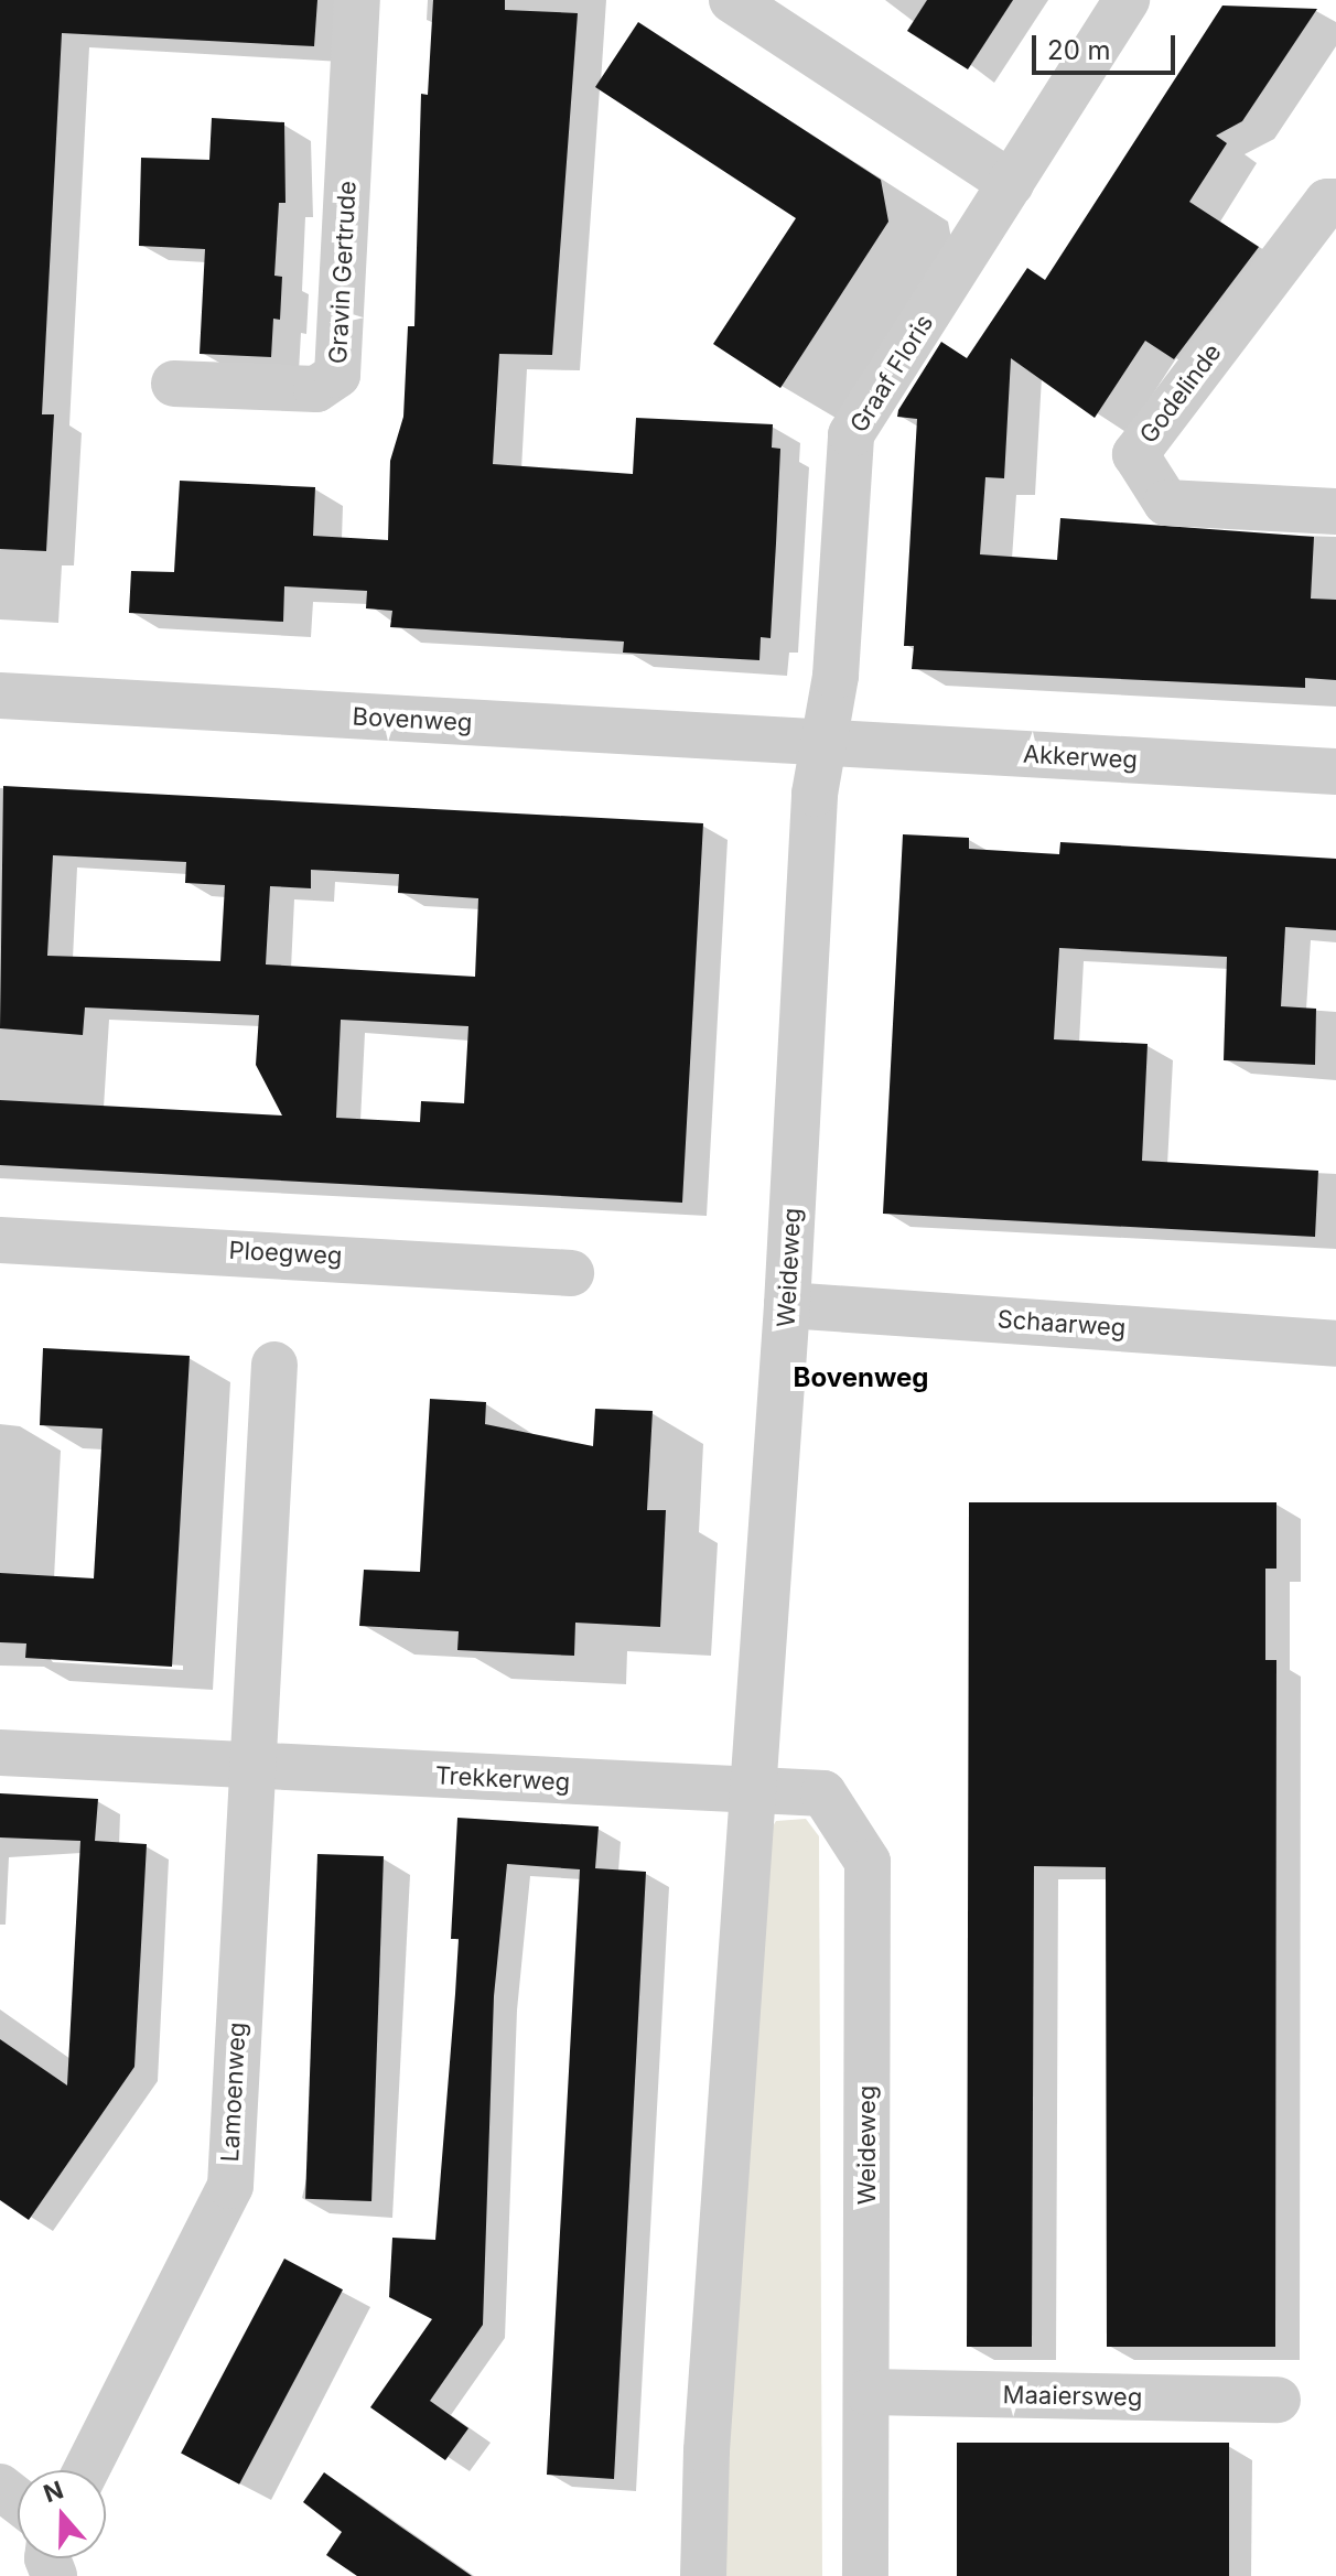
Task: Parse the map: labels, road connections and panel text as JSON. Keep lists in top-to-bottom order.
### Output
{
  "streets": {
    "street": [
      "Gravin Gertrude",
      "Graaf Floris",
      "Godelinde",
      "Bovenweg",
      "Akkerweg",
      "Ploegweg",
      "Weideweg",
      "Schaarweg",
      "Trekkerweg",
      "Lamoenweg",
      "Maaiersweg"
    ]
  },
  "crossings": [
    ["Graaf Floris", "Bovenweg"],
    ["Graaf Floris", "Akkerweg"],
    ["Graaf Floris", "Weideweg"],
    ["Bovenweg", "Akkerweg"],
    ["Bovenweg", "Weideweg"],
    ["Akkerweg", "Weideweg"],
    ["Weideweg", "Schaarweg"],
    ["Weideweg", "Trekkerweg"],
    ["Weideweg", "Maaiersweg"],
    ["Trekkerweg", "Lamoenweg"]
  ],
  "districts": ["Bovenweg"],
  "scale_bar": "20 m",
  "north": "top"
}
